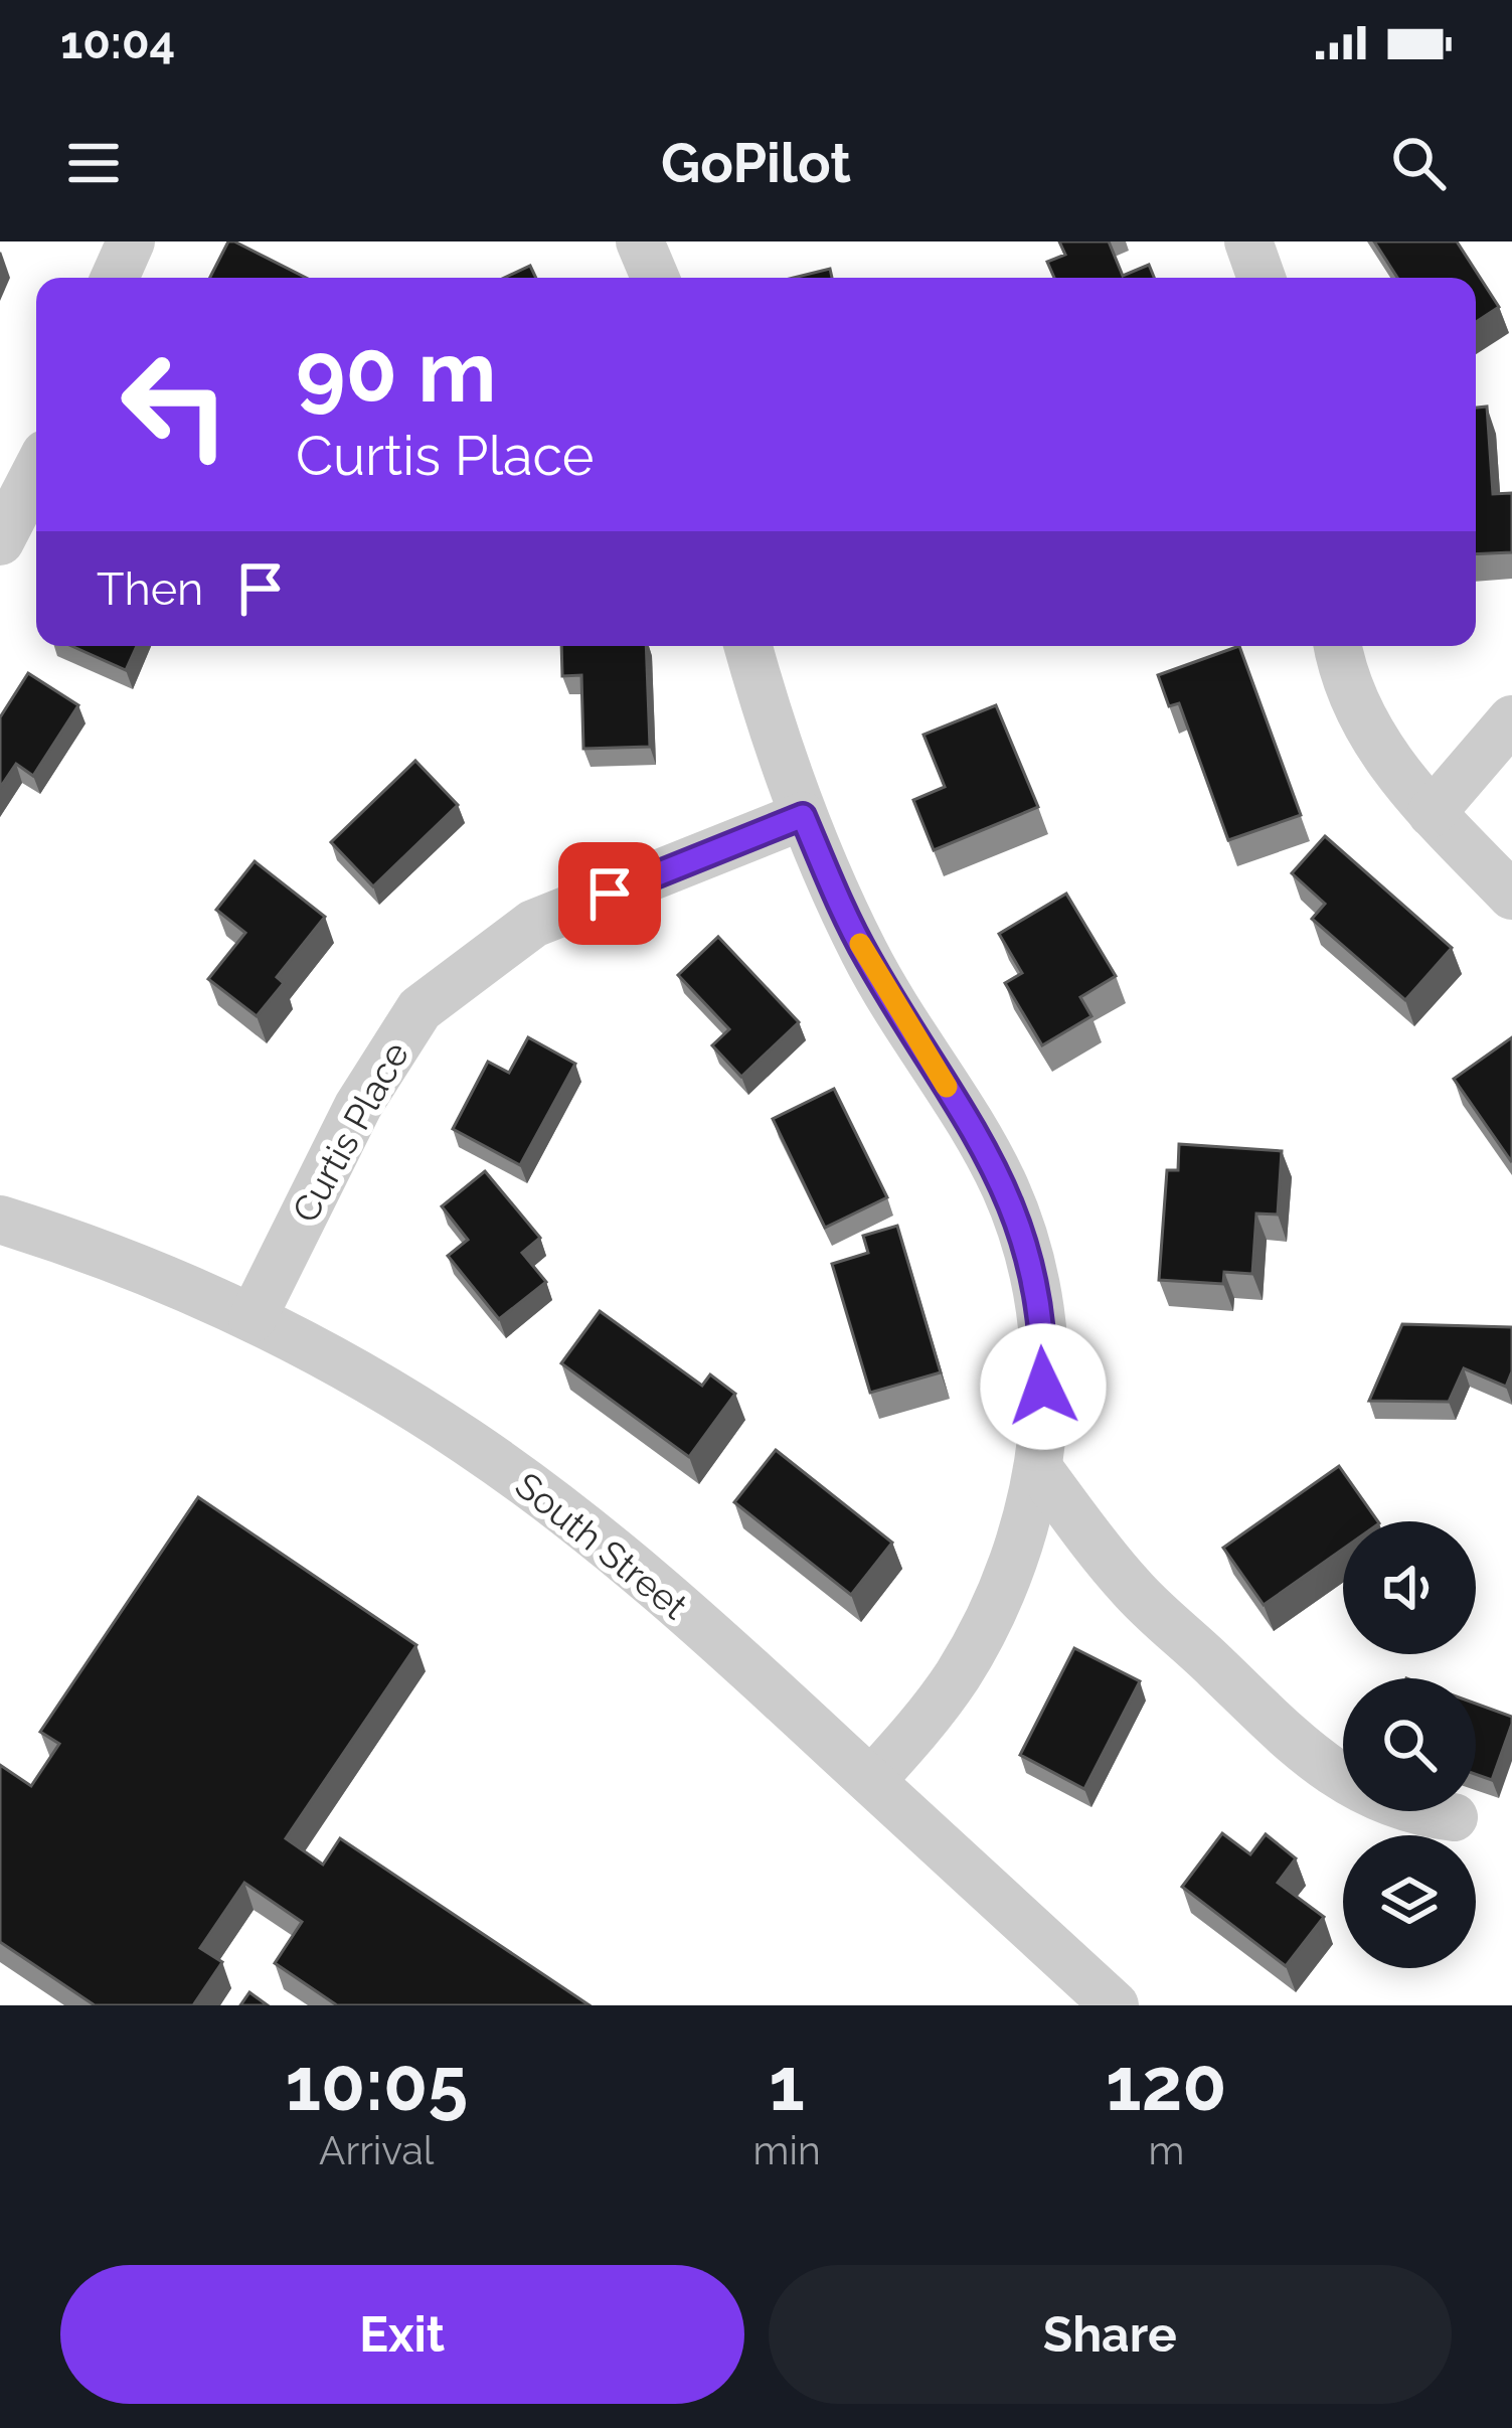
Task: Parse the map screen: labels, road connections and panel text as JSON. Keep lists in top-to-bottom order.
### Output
{
  "streets": {
    "street": ["Curtis Place", "South Street"]
  },
  "crossings": [
    ["Curtis Place", "South Street"]
  ],
  "page": {
    "status": "10:04",
    "header": "GoPilot",
    "turn": ["90 m", "Curtis Place"],
    "then": "Then",
    "eta": [
      "10:05",
      "Arrival",
      "1",
      "min",
      "120",
      "m"
    ],
    "buttons": ["Exit", "Share"]
  }
}
